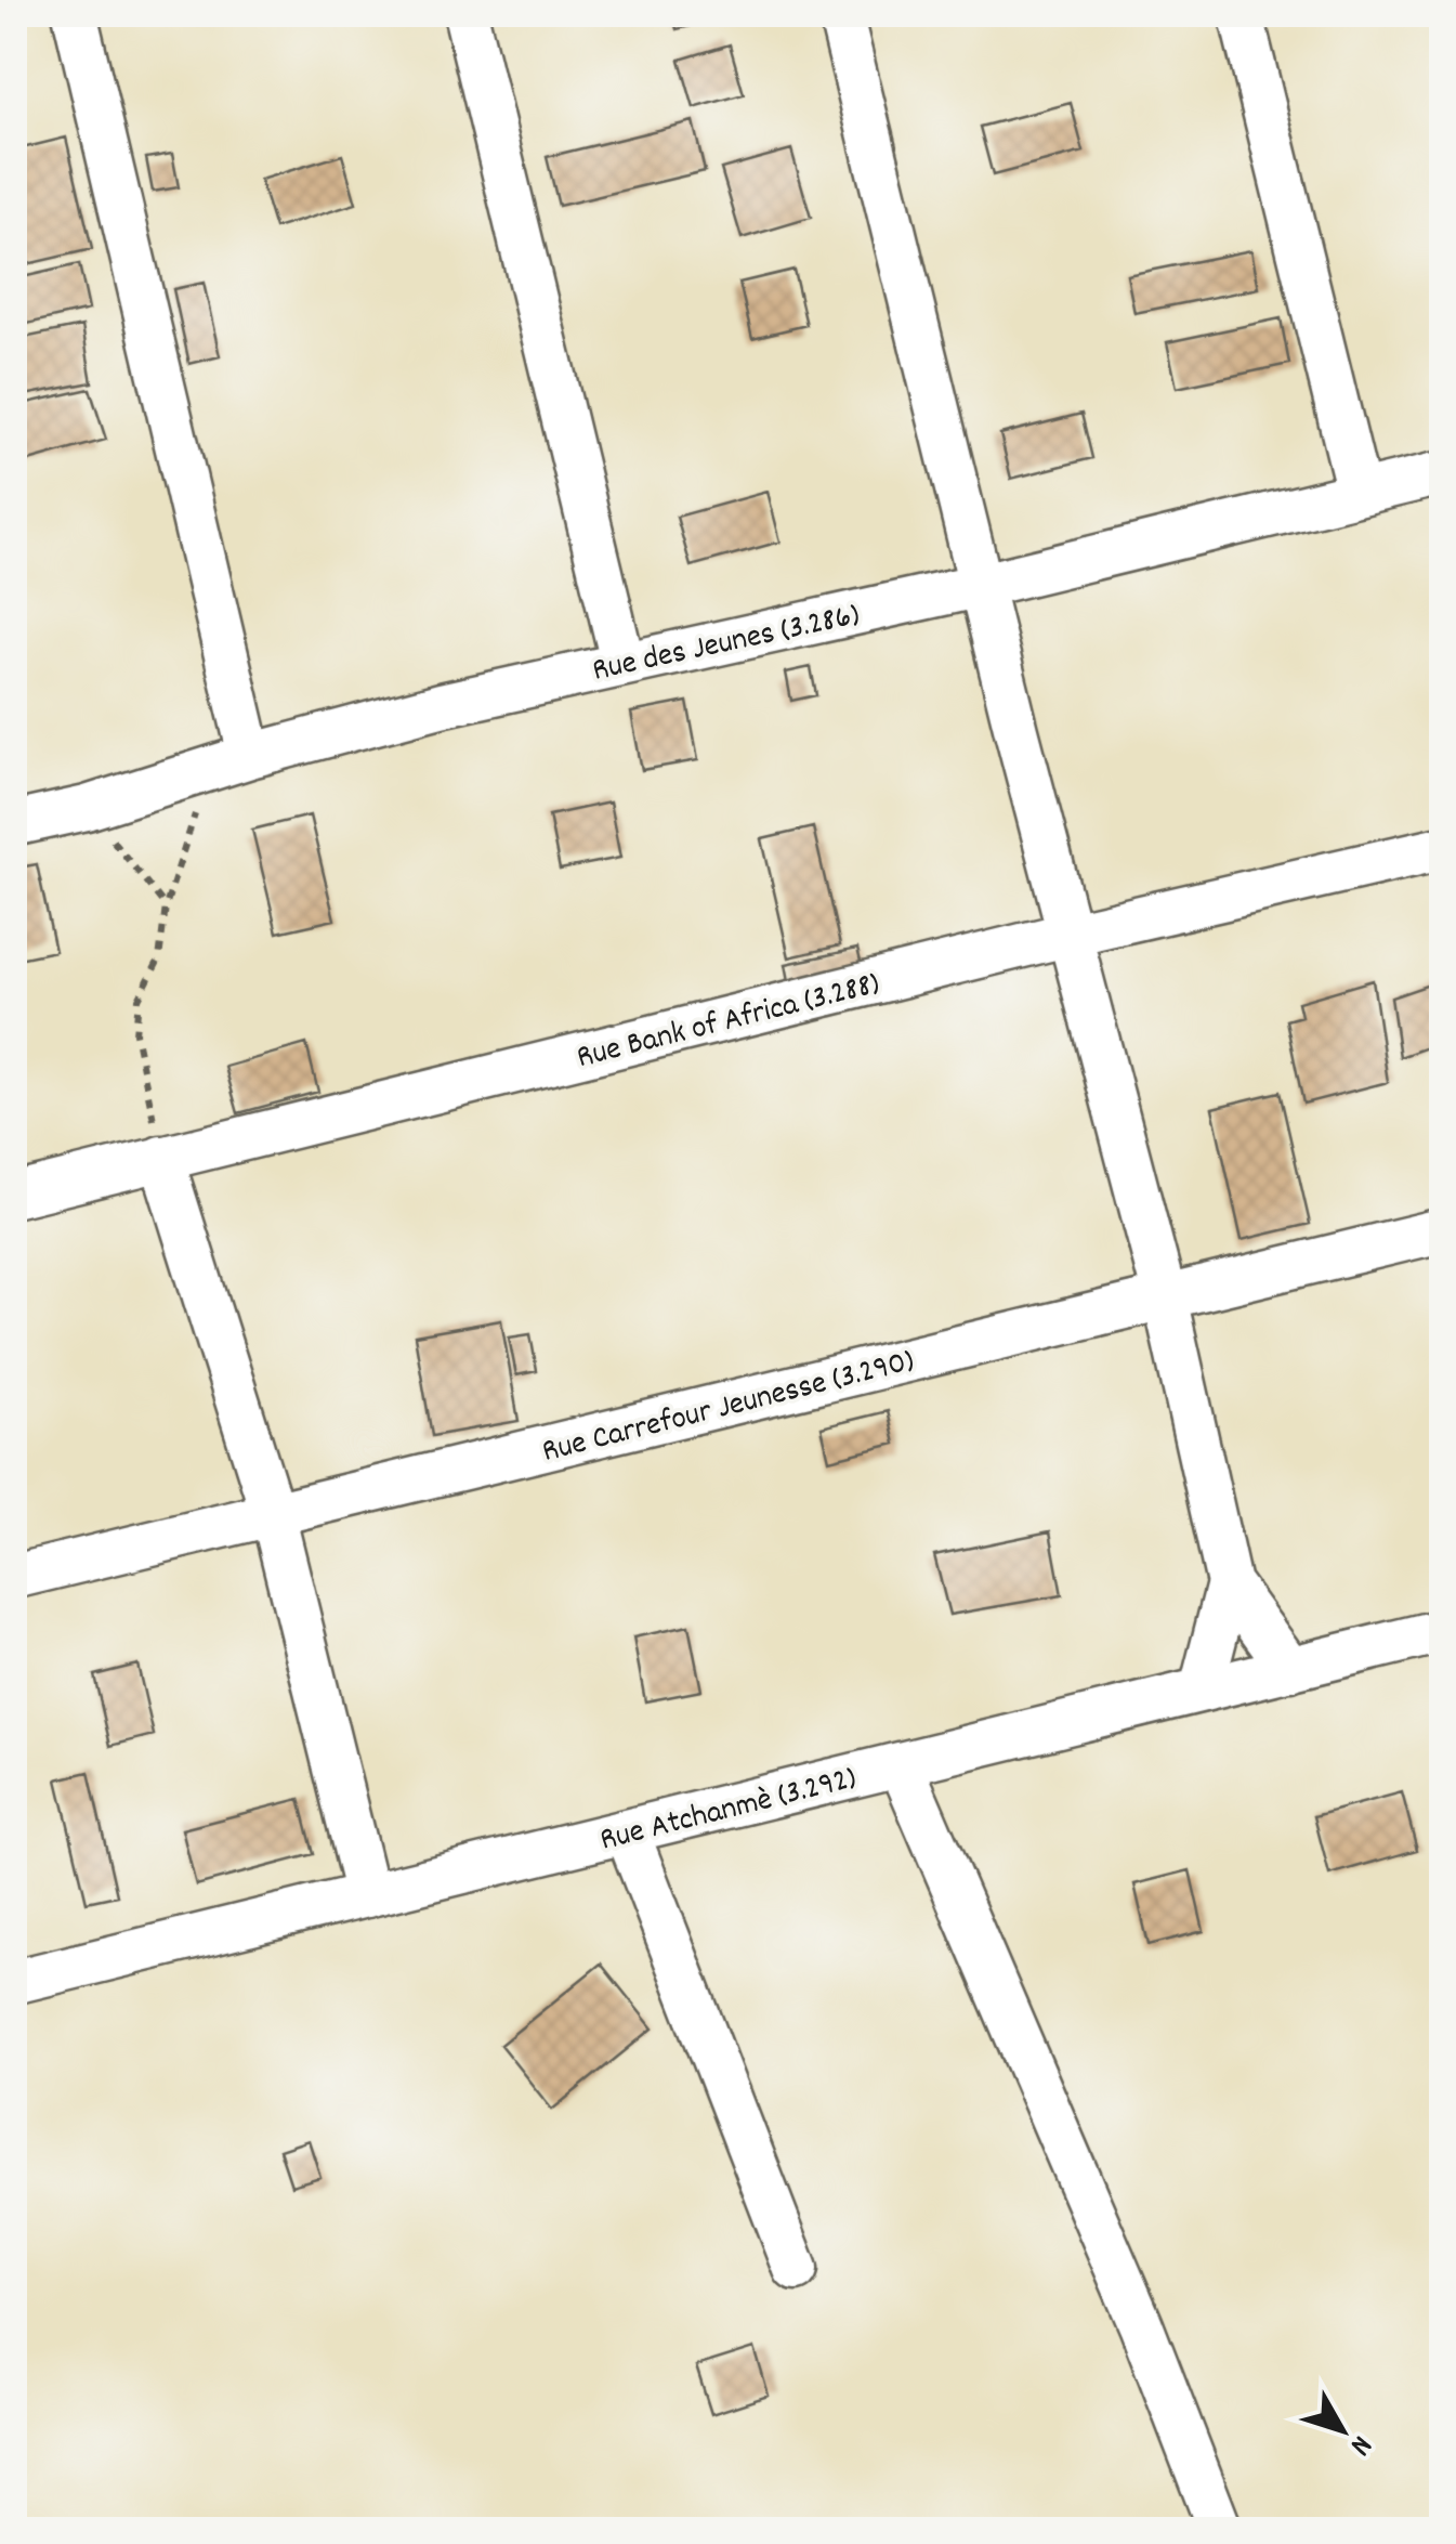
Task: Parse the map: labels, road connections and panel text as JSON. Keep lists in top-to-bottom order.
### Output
{
  "streets": {
    "street": [
      "Rue des Jeunes (3.286)",
      "Rue Bank of Africa (3.288)",
      "Rue Carrefour Jeunesse (3.290)",
      "Rue Atchanmè (3.292)"
    ]
  },
  "north": "bottom right"
}
